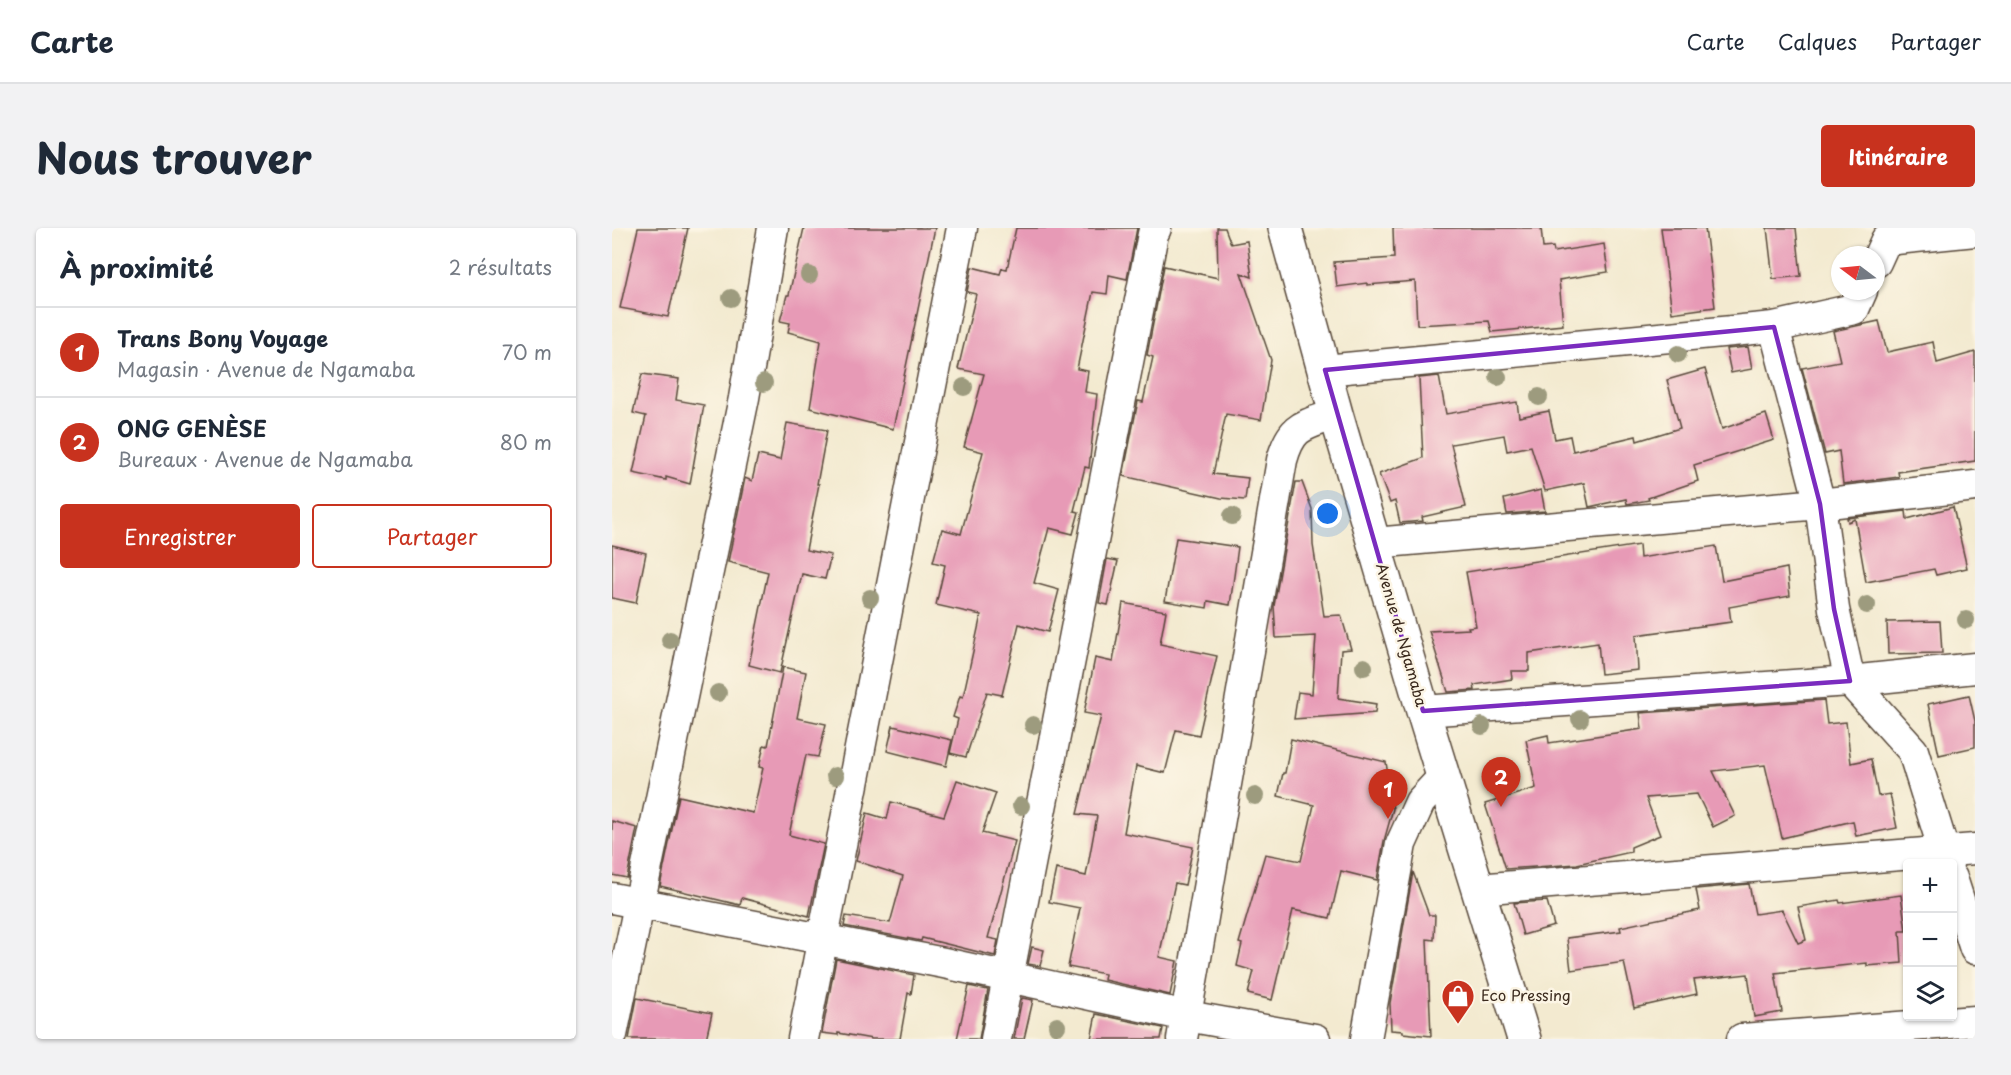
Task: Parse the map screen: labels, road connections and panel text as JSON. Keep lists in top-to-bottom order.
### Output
{
  "streets": {
    "main road": ["Avenue de Ngamaba"]
  },
  "places": {
    "shop": ["Eco Pressing"]
  },
  "north": "left",
  "page": {
    "header": "Carte",
    "nav": ["Carte", "Calques", "Partager"],
    "title": "Nous trouver",
    "buttons": [
      "Itinéraire",
      ["Enregistrer", "Partager"]
    ],
    "heading": ["À proximité", "2 résultats"],
    "list": [
      {
        "mark": "1",
        "name": "Trans Bony Voyage",
        "note": "Magasin · Avenue de Ngamaba",
        "value": "70 m"
      },
      {
        "mark": "2",
        "name": "ONG GENÈSE",
        "note": "Bureaux · Avenue de Ngamaba",
        "value": "80 m"
      }
    ],
    "pins": ["2", "1"],
    "map_buttons": ["+", "−"]
  }
}
